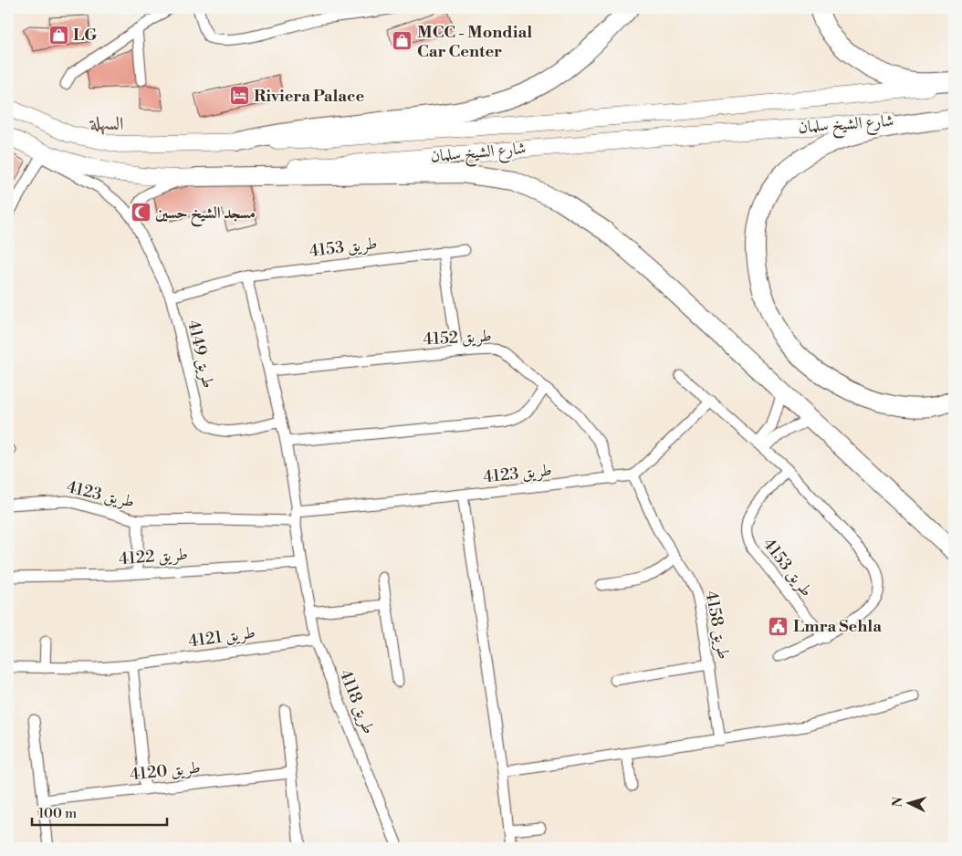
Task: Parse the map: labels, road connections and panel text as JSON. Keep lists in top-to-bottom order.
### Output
{
  "streets": {
    "main road": ["شارع الشيخ سلمان"],
    "street": [
      "طريق 4153",
      "طريق 4152",
      "طريق 4149",
      "طريق 4123",
      "طريق 4122",
      "طريق 4158",
      "طريق 4121",
      "طريق 4118",
      "طريق 4120"
    ]
  },
  "crossings": [
    ["شارع الشيخ سلمان", "طريق 4149"],
    ["طريق 4153", "طريق 4149"],
    ["طريق 4152", "طريق 4123"],
    ["طريق 4123", "طريق 4158"],
    ["طريق 4122", "طريق 4118"],
    ["طريق 4121", "طريق 4118"]
  ],
  "districts": ["السهلة"],
  "places": {
    "shop": ["LG", "MCC - Mondial Car Center"],
    "hotel": ["Riviera Palace"],
    "mosque": ["مسجد الشيخ حسين"],
    "public building": ["Lmra Sehla"]
  },
  "scale_bar": "100 m",
  "north": "left"
}
